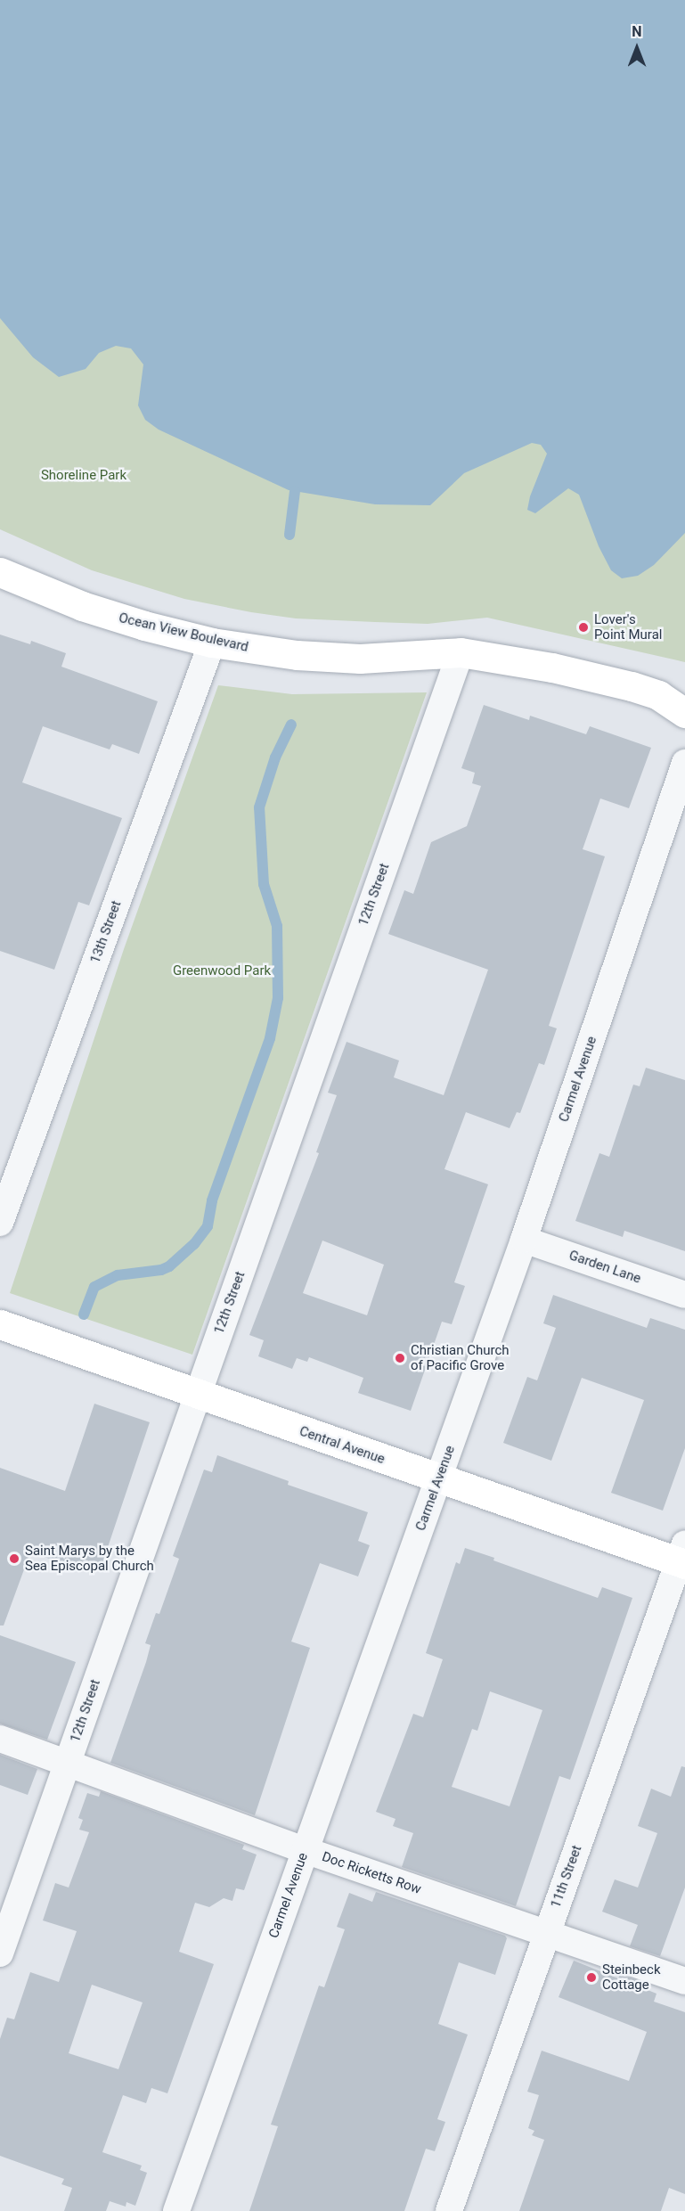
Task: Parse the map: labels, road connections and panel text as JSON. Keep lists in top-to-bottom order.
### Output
{
  "streets": {
    "street": [
      "Ocean View Boulevard",
      "12th Street",
      "13th Street",
      "Carmel Avenue",
      "Garden Lane",
      "Central Avenue",
      "Doc Ricketts Row",
      "11th Street"
    ]
  },
  "crossings": [
    ["Ocean View Boulevard", "12th Street"],
    ["Ocean View Boulevard", "13th Street"],
    ["12th Street", "Central Avenue"],
    ["12th Street", "Doc Ricketts Row"],
    ["Carmel Avenue", "Garden Lane"],
    ["Carmel Avenue", "Central Avenue"],
    ["Carmel Avenue", "Doc Ricketts Row"],
    ["Central Avenue", "11th Street"],
    ["Doc Ricketts Row", "11th Street"]
  ],
  "parks": ["Shoreline Park", "Greenwood Park"],
  "places": [
    "Lover's Point Mural",
    "Christian Church of Pacific Grove",
    "Saint Marys by the Sea Episcopal Church",
    "Steinbeck Cottage"
  ],
  "north": "top"
}
